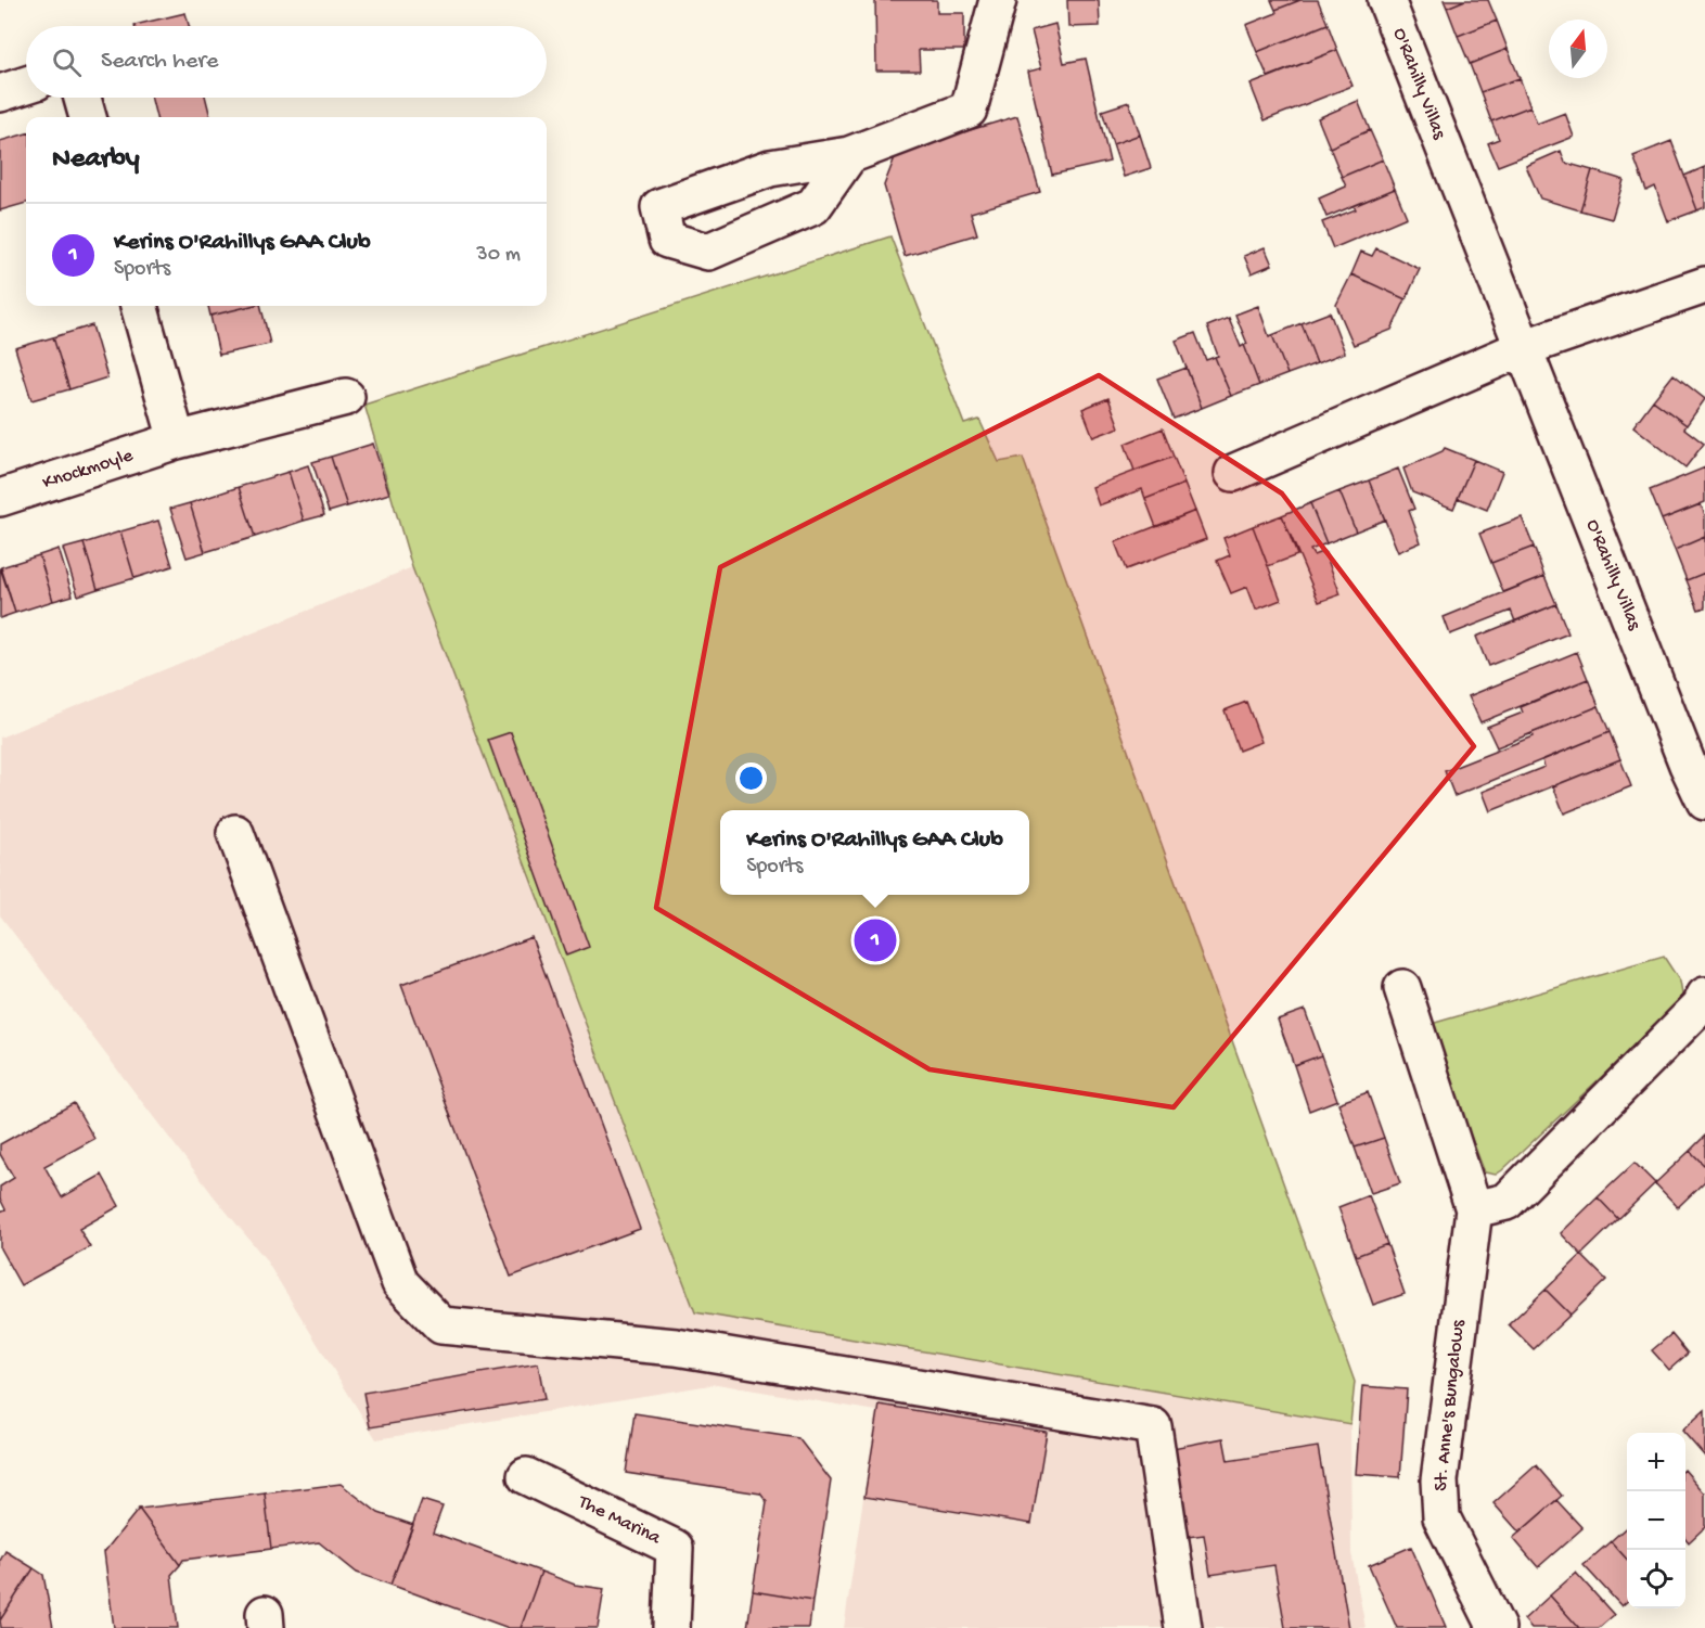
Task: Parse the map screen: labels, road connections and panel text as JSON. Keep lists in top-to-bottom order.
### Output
{
  "streets": {
    "street": [
      "O'Rahilly Villas",
      "Knockmoyle",
      "St. Anne's Bungalows",
      "The Marina"
    ]
  },
  "north": "top",
  "page": {
    "search": "Search here",
    "heading": "Nearby",
    "list": [
      {
        "mark": "1",
        "name": "Kerins O'Rahillys GAA Club",
        "note": "Sports",
        "value": "30 m"
      }
    ],
    "popup": ["Kerins O'Rahillys GAA Club", "Sports"],
    "pins": "1",
    "map_buttons": ["+", "−"]
  }
}
